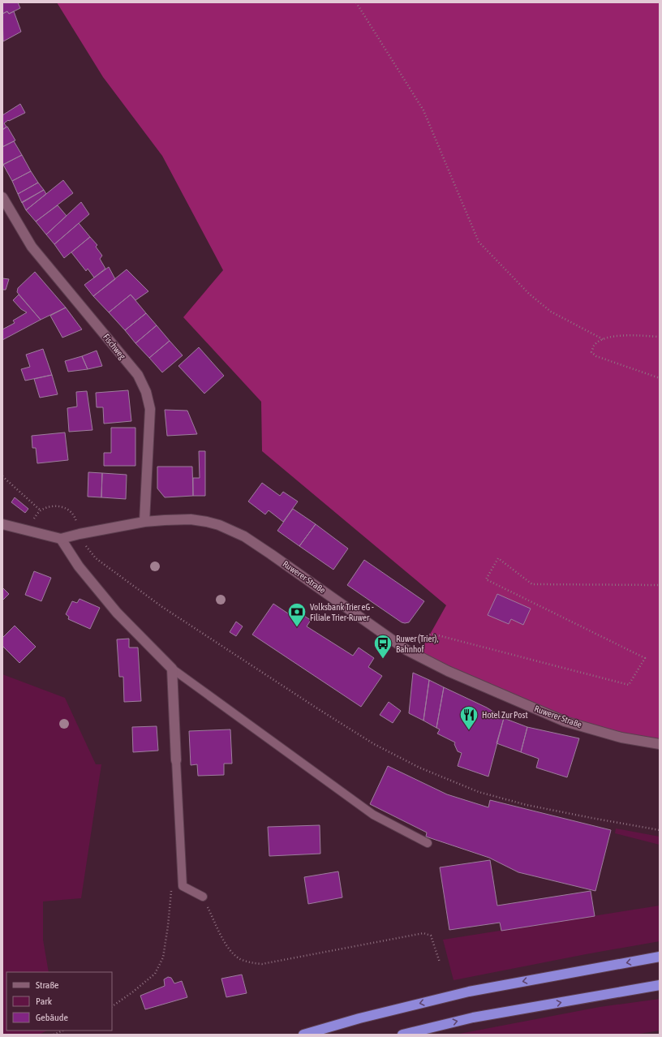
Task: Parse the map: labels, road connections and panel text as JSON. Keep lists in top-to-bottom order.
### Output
{
  "streets": {
    "main road": ["Fischweg", "Ruwerer Straße"]
  },
  "crossings": [
    ["Fischweg", "Ruwerer Straße"]
  ],
  "places": {
    "bank": ["Volksbank Trier eG - Filiale Trier-Ruwer"],
    "bus stop": ["Ruwer (Trier), Bahnhof"],
    "restaurant": ["Hotel Zur Post"]
  },
  "legend": ["Straße", "Park", "Gebäude"]
}
